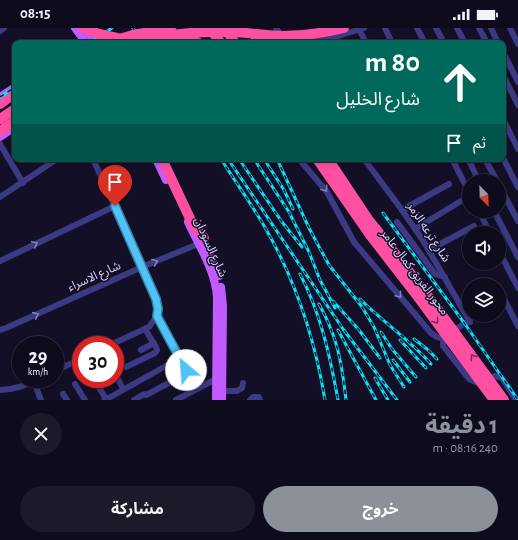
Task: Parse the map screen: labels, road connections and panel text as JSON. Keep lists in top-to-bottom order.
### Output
{
  "streets": {
    "highway": ["محور الفريق كمال عامر"],
    "main road": ["شارع السودان"],
    "street": ["شارع ترعه الزمر", "شارع الاسراء"]
  },
  "crossings": [
    ["شارع السودان", "شارع الاسراء"]
  ],
  "one_way": ["شارع الاسراء"],
  "north": "bottom right",
  "page": {
    "status": "08:15",
    "turn": ["80 m", "شارع الخليل"],
    "then": "ثم",
    "speed": "29 km/h",
    "limit": "30",
    "heading": ["1 دقيقة", "240 m · 08:16"],
    "buttons": ["خروج", "مشاركة"]
  }
}
